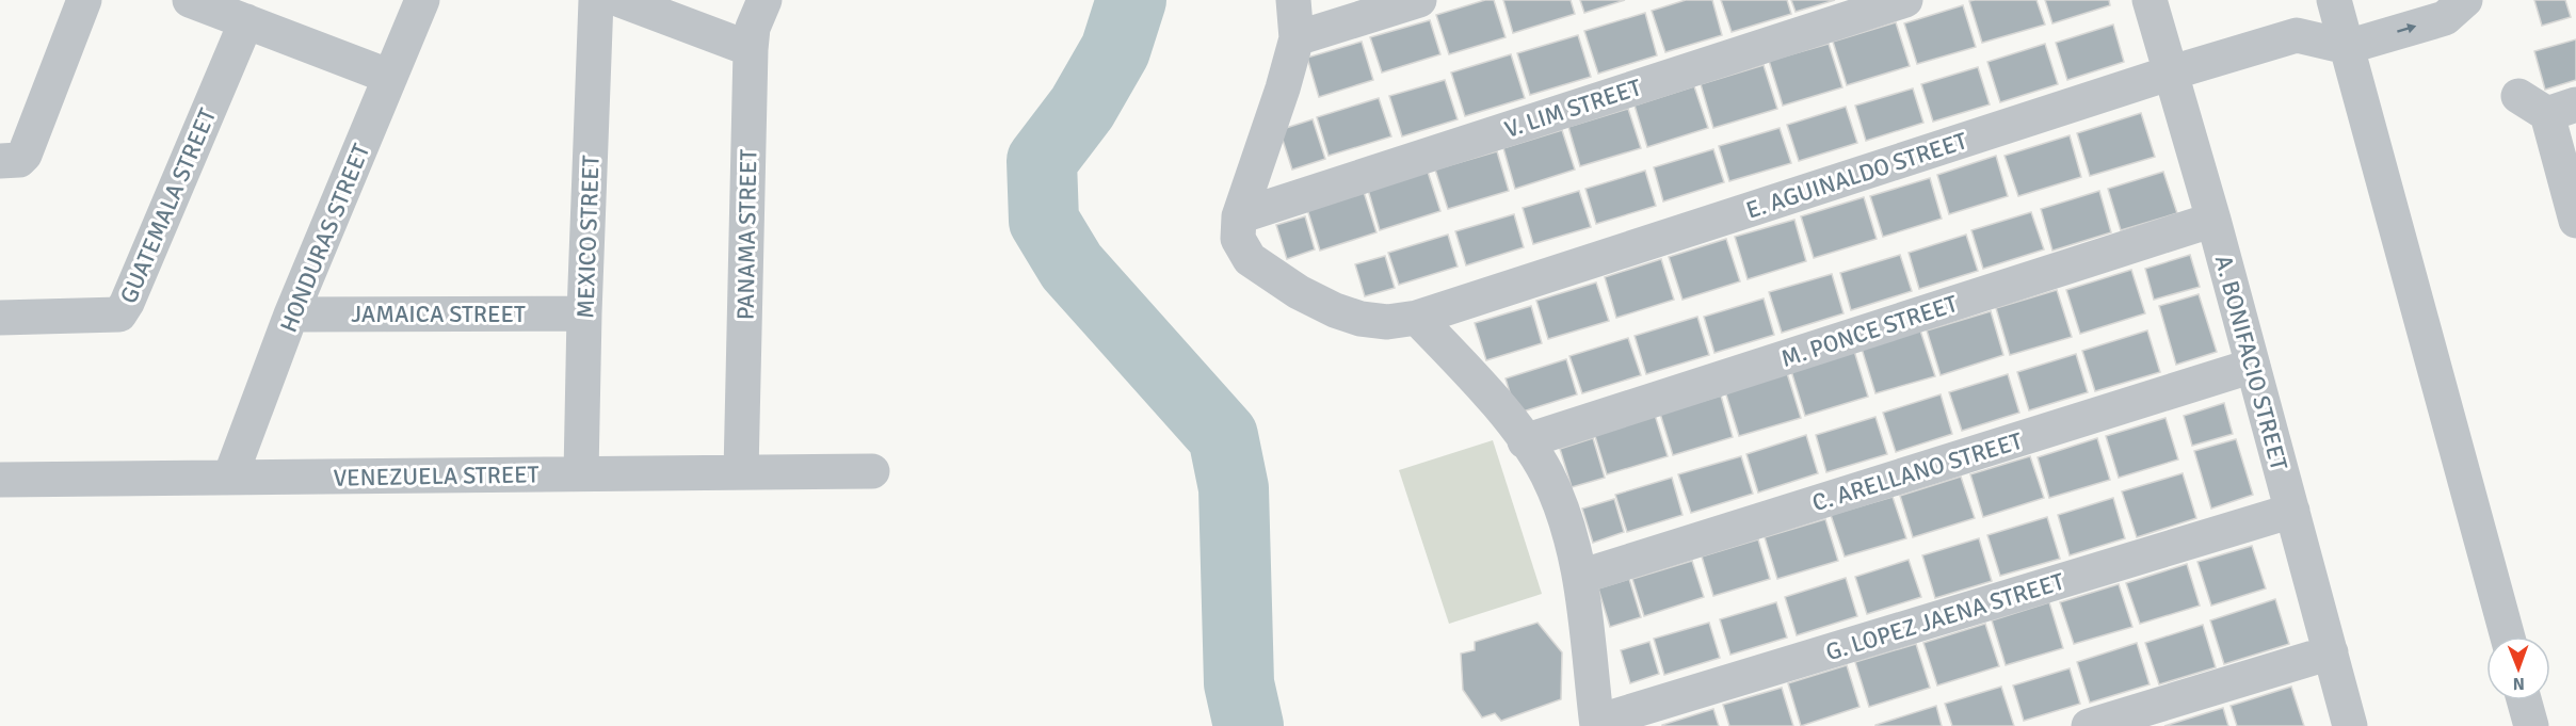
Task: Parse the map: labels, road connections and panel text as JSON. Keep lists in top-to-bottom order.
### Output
{
  "streets": {
    "street": [
      "V. LIM STREET",
      "E. AGUINALDO STREET",
      "GUATEMALA STREET",
      "PANAMA STREET",
      "MEXICO STREET",
      "HONDURAS STREET",
      "JAMAICA STREET",
      "M. PONCE STREET",
      "A. BONIFACIO STREET",
      "C. ARELLANO STREET",
      "VENEZUELA STREET",
      "G. LOPEZ JAENA STREET"
    ]
  },
  "crossings": [
    ["V. LIM STREET", "E. AGUINALDO STREET"],
    ["E. AGUINALDO STREET", "A. BONIFACIO STREET"],
    ["PANAMA STREET", "VENEZUELA STREET"],
    ["MEXICO STREET", "JAMAICA STREET"],
    ["MEXICO STREET", "VENEZUELA STREET"],
    ["HONDURAS STREET", "JAMAICA STREET"],
    ["HONDURAS STREET", "VENEZUELA STREET"],
    ["M. PONCE STREET", "A. BONIFACIO STREET"],
    ["A. BONIFACIO STREET", "C. ARELLANO STREET"],
    ["A. BONIFACIO STREET", "G. LOPEZ JAENA STREET"]
  ],
  "north": "bottom"
}
